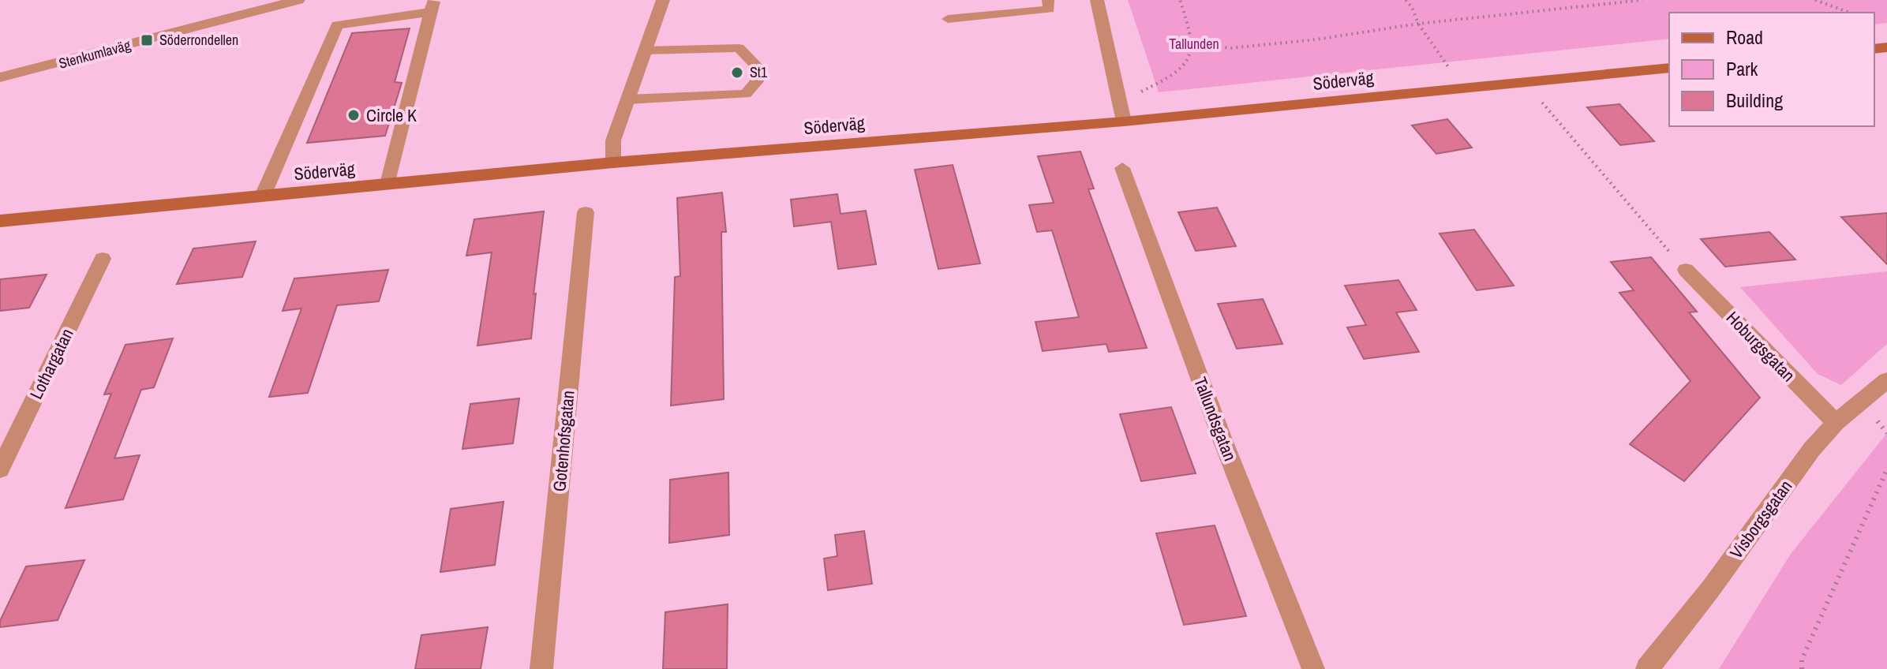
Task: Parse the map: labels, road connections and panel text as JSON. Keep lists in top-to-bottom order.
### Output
{
  "streets": {
    "main road": ["Söderväg"],
    "street": [
      "Stenkumlaväg",
      "Hoburgsgatan",
      "Lothargatan",
      "Tallundsgatan",
      "Gotenhofsgatan",
      "Visborgsgatan"
    ]
  },
  "crossings": [
    ["Hoburgsgatan", "Visborgsgatan"]
  ],
  "parks": ["Tallunden"],
  "places": {
    "transit": ["Söderrondellen"],
    "other": ["St1", "Circle K"]
  },
  "legend": ["Road", "Park", "Building"]
}
